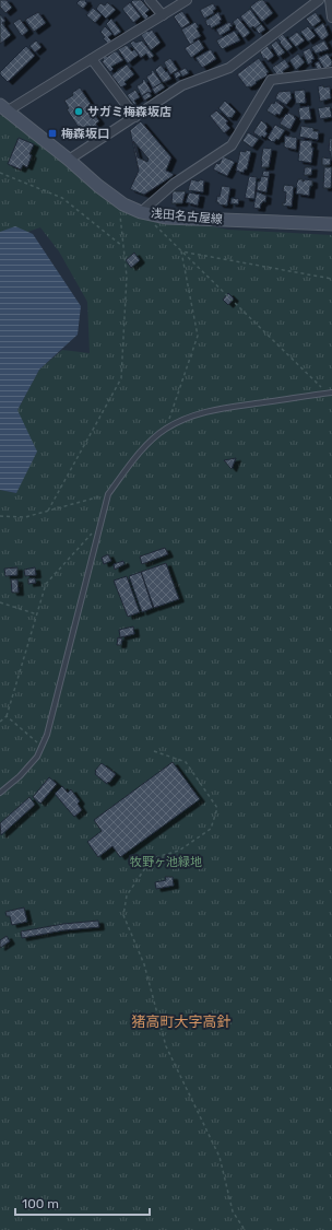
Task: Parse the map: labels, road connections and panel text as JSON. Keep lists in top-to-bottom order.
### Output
{
  "streets": {
    "main road": ["浅田名古屋線"]
  },
  "districts": ["猪高町大字高針"],
  "parks": ["牧野ヶ池緑地"],
  "places": {
    "other": ["サガミ梅森坂店"],
    "transit": ["梅森坂口"]
  },
  "scale_bar": "100 m"
}
